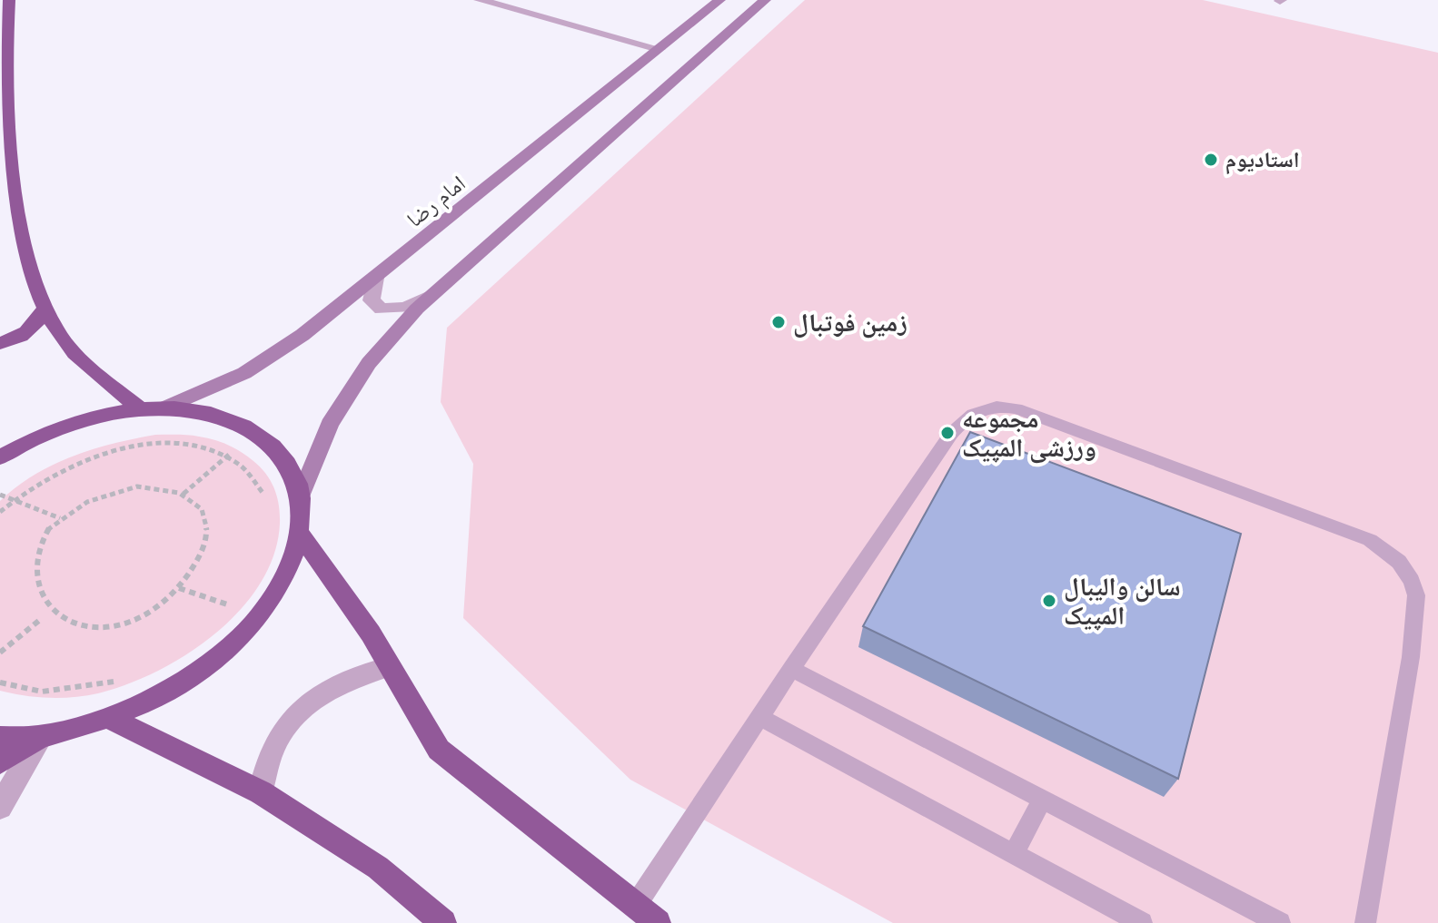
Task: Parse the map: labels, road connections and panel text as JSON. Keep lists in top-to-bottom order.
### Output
{
  "streets": {
    "main road": ["امام رضا"]
  },
  "places": [
    "استادیوم",
    "زمین فوتبال",
    "مجموعه ورزشی المپیک",
    "سالن والیبال المپیک"
  ]
}
